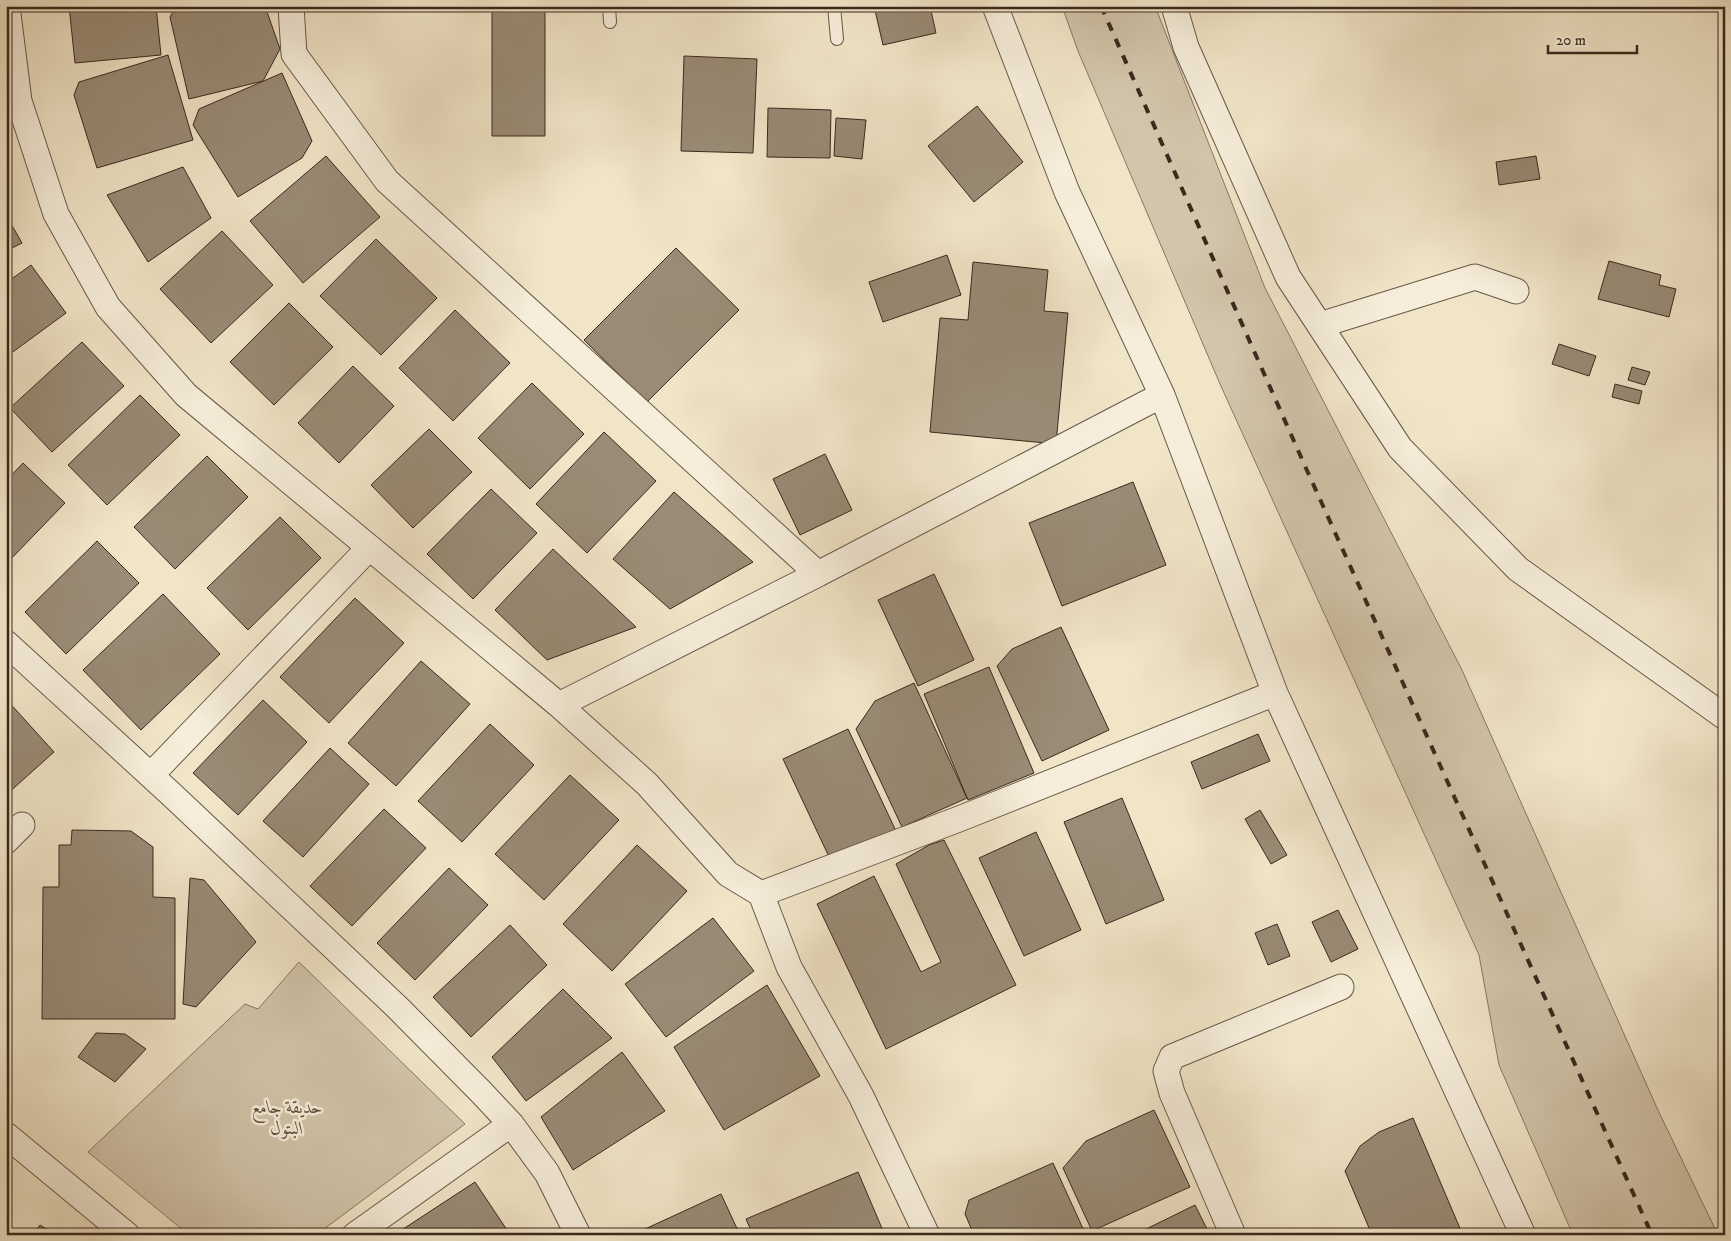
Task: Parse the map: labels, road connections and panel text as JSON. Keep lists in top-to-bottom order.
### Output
{
  "parks": ["حديقة جامع البتول"],
  "scale_bar": "20 m"
}
